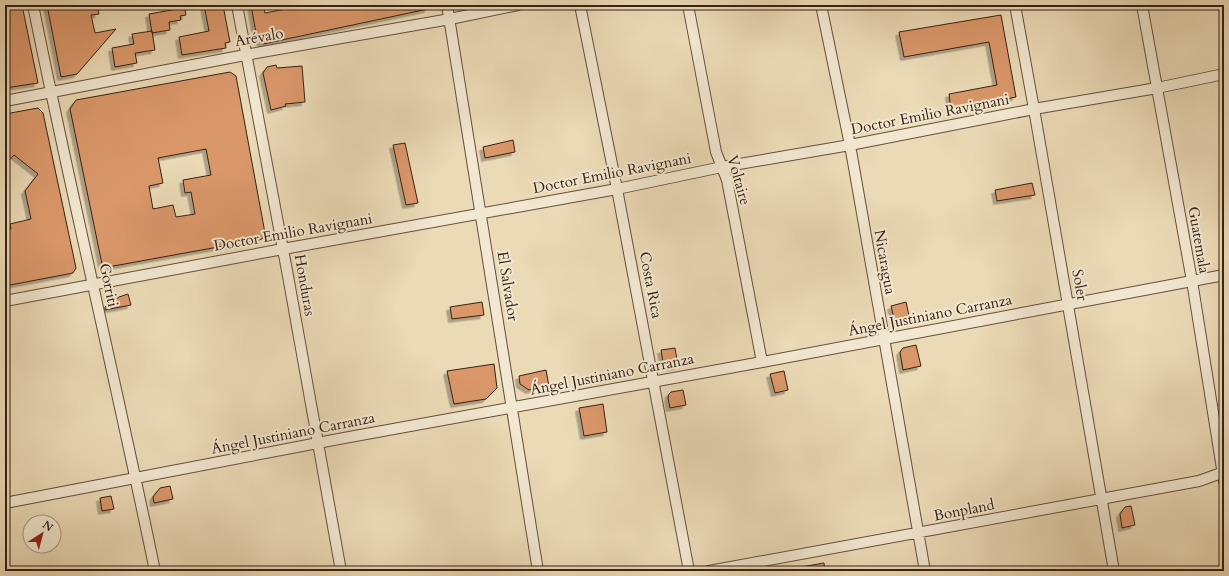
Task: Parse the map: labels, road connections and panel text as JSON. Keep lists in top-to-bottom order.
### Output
{
  "streets": {
    "street": [
      "Arévalo",
      "Doctor Emilio Ravignani",
      "Voltaire",
      "Guatemala",
      "Nicaragua",
      "Gorriti",
      "Honduras",
      "Costa Rica",
      "Soler",
      "El Salvador",
      "Ángel Justiniano Carranza",
      "Bonpland"
    ]
  },
  "crossings": [
    ["Arévalo", "Gorriti"],
    ["Arévalo", "Honduras"],
    ["Arévalo", "El Salvador"],
    ["Doctor Emilio Ravignani", "Voltaire"],
    ["Doctor Emilio Ravignani", "Guatemala"],
    ["Doctor Emilio Ravignani", "Nicaragua"],
    ["Doctor Emilio Ravignani", "Gorriti"],
    ["Doctor Emilio Ravignani", "Honduras"],
    ["Doctor Emilio Ravignani", "Costa Rica"],
    ["Doctor Emilio Ravignani", "Soler"],
    ["Doctor Emilio Ravignani", "El Salvador"],
    ["Voltaire", "Ángel Justiniano Carranza"],
    ["Guatemala", "Ángel Justiniano Carranza"],
    ["Guatemala", "Bonpland"],
    ["Nicaragua", "Ángel Justiniano Carranza"],
    ["Nicaragua", "Bonpland"],
    ["Gorriti", "Ángel Justiniano Carranza"],
    ["Honduras", "Ángel Justiniano Carranza"],
    ["Costa Rica", "Ángel Justiniano Carranza"],
    ["Soler", "Ángel Justiniano Carranza"],
    ["Soler", "Bonpland"],
    ["El Salvador", "Ángel Justiniano Carranza"]
  ],
  "north": "top right"
}
